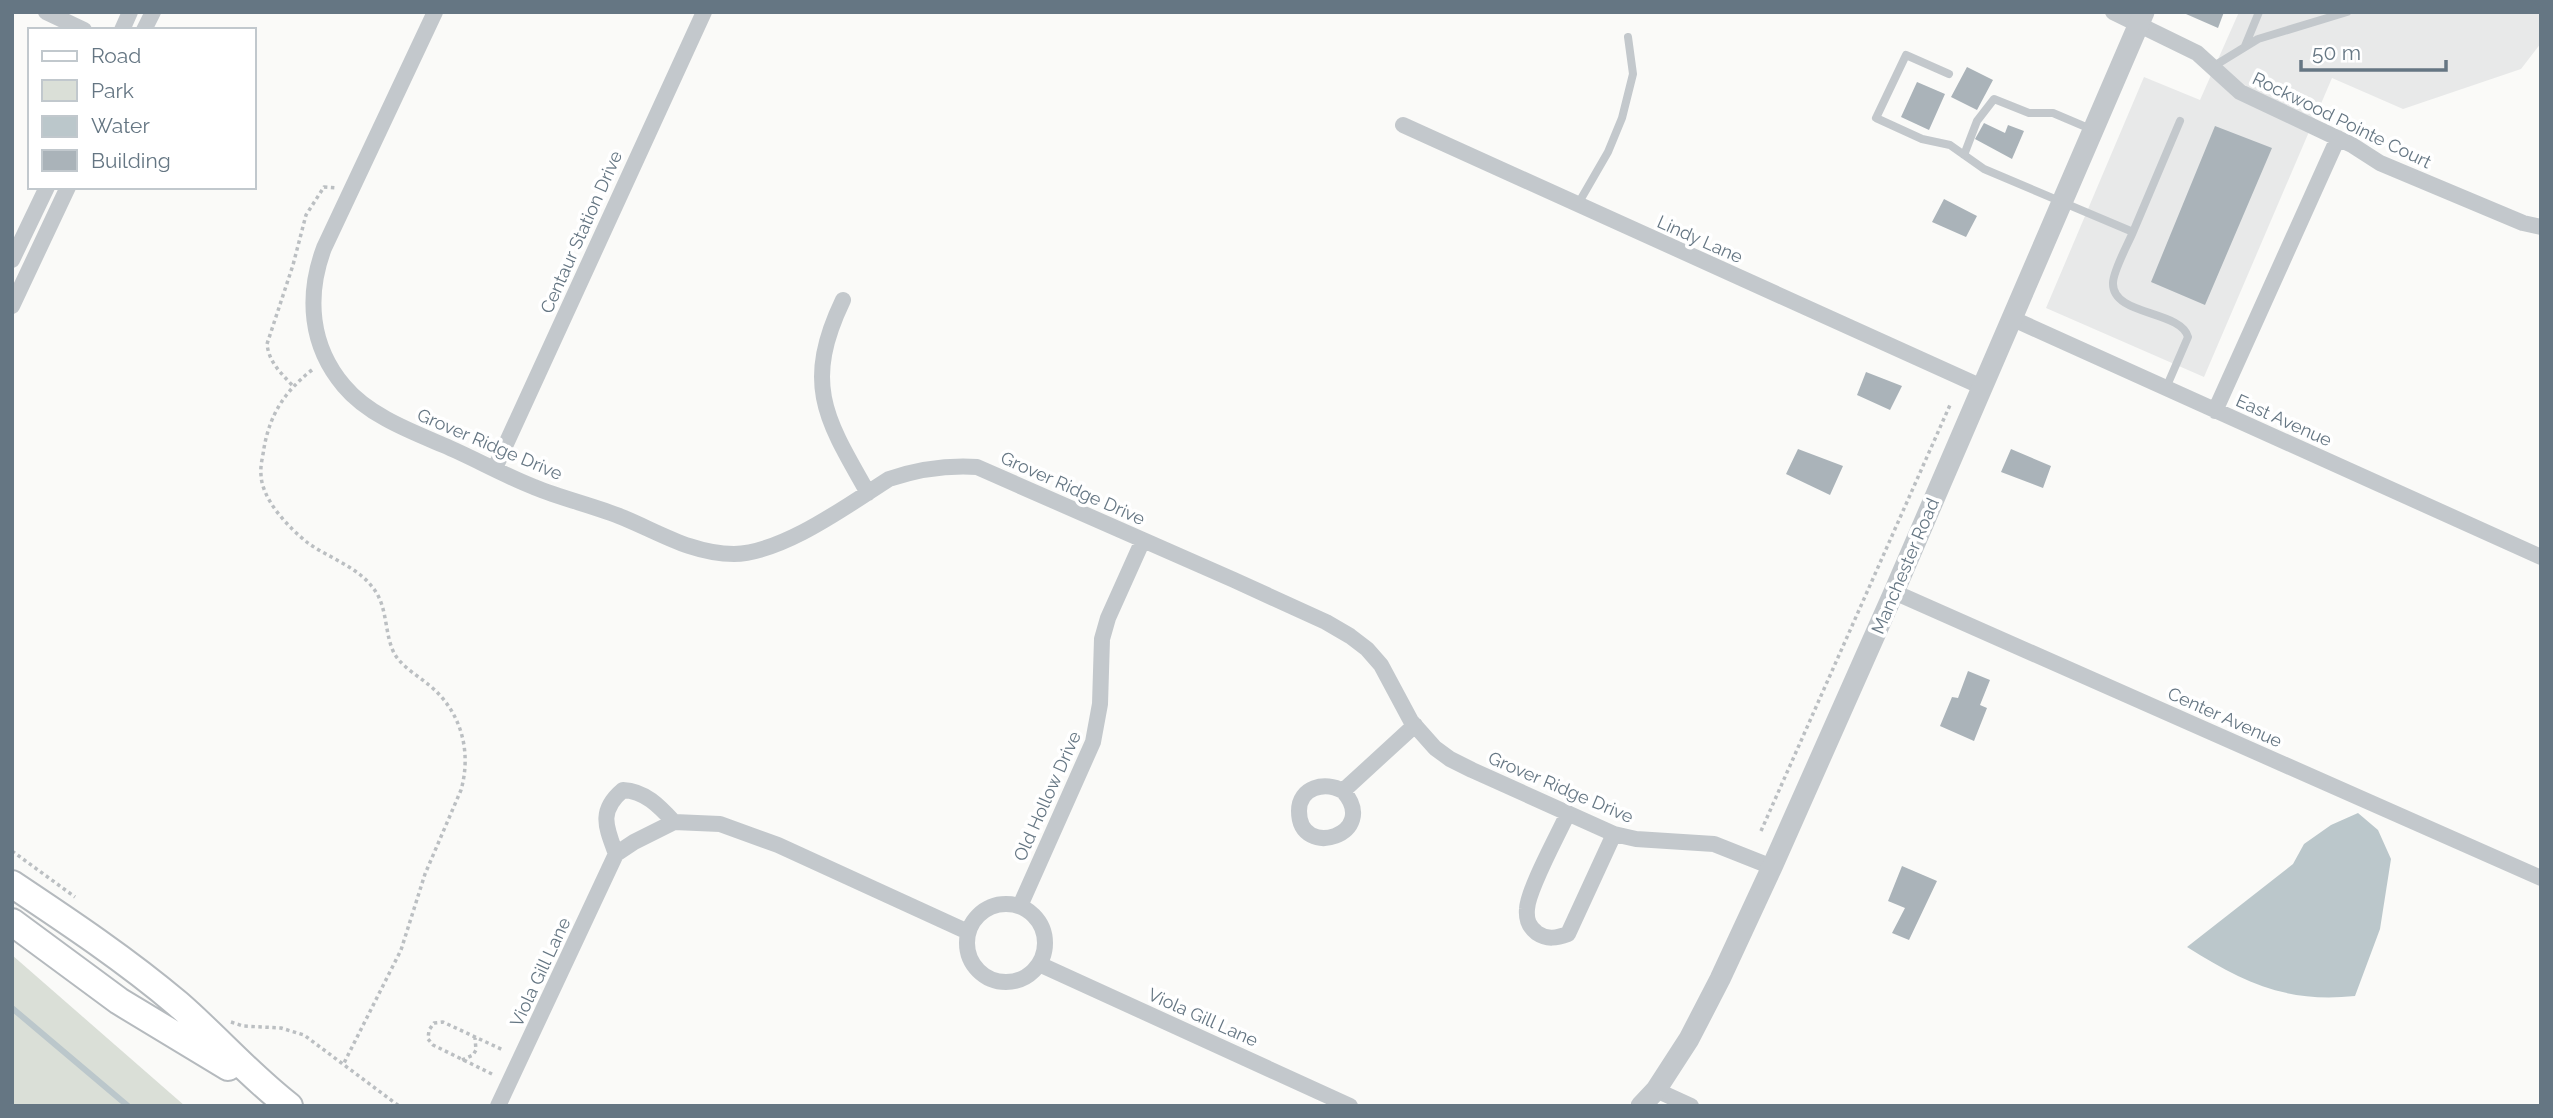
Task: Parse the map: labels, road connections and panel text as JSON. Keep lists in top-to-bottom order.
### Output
{
  "streets": {
    "street": [
      "Rockwood Pointe Court",
      "Centaur Station Drive",
      "Lindy Lane",
      "East Avenue",
      "Grover Ridge Drive",
      "Manchester Road",
      "Center Avenue",
      "Old Hollow Drive",
      "Viola Gill Lane"
    ]
  },
  "crossings": [
    ["Rockwood Pointe Court", "Manchester Road"],
    ["Centaur Station Drive", "Grover Ridge Drive"],
    ["Lindy Lane", "Manchester Road"],
    ["East Avenue", "Manchester Road"],
    ["Grover Ridge Drive", "Manchester Road"],
    ["Grover Ridge Drive", "Old Hollow Drive"],
    ["Manchester Road", "Center Avenue"],
    ["Old Hollow Drive", "Viola Gill Lane"]
  ],
  "legend": [
    "Road",
    "Park",
    "Water",
    "Building"
  ],
  "scale_bar": "50 m"
}
